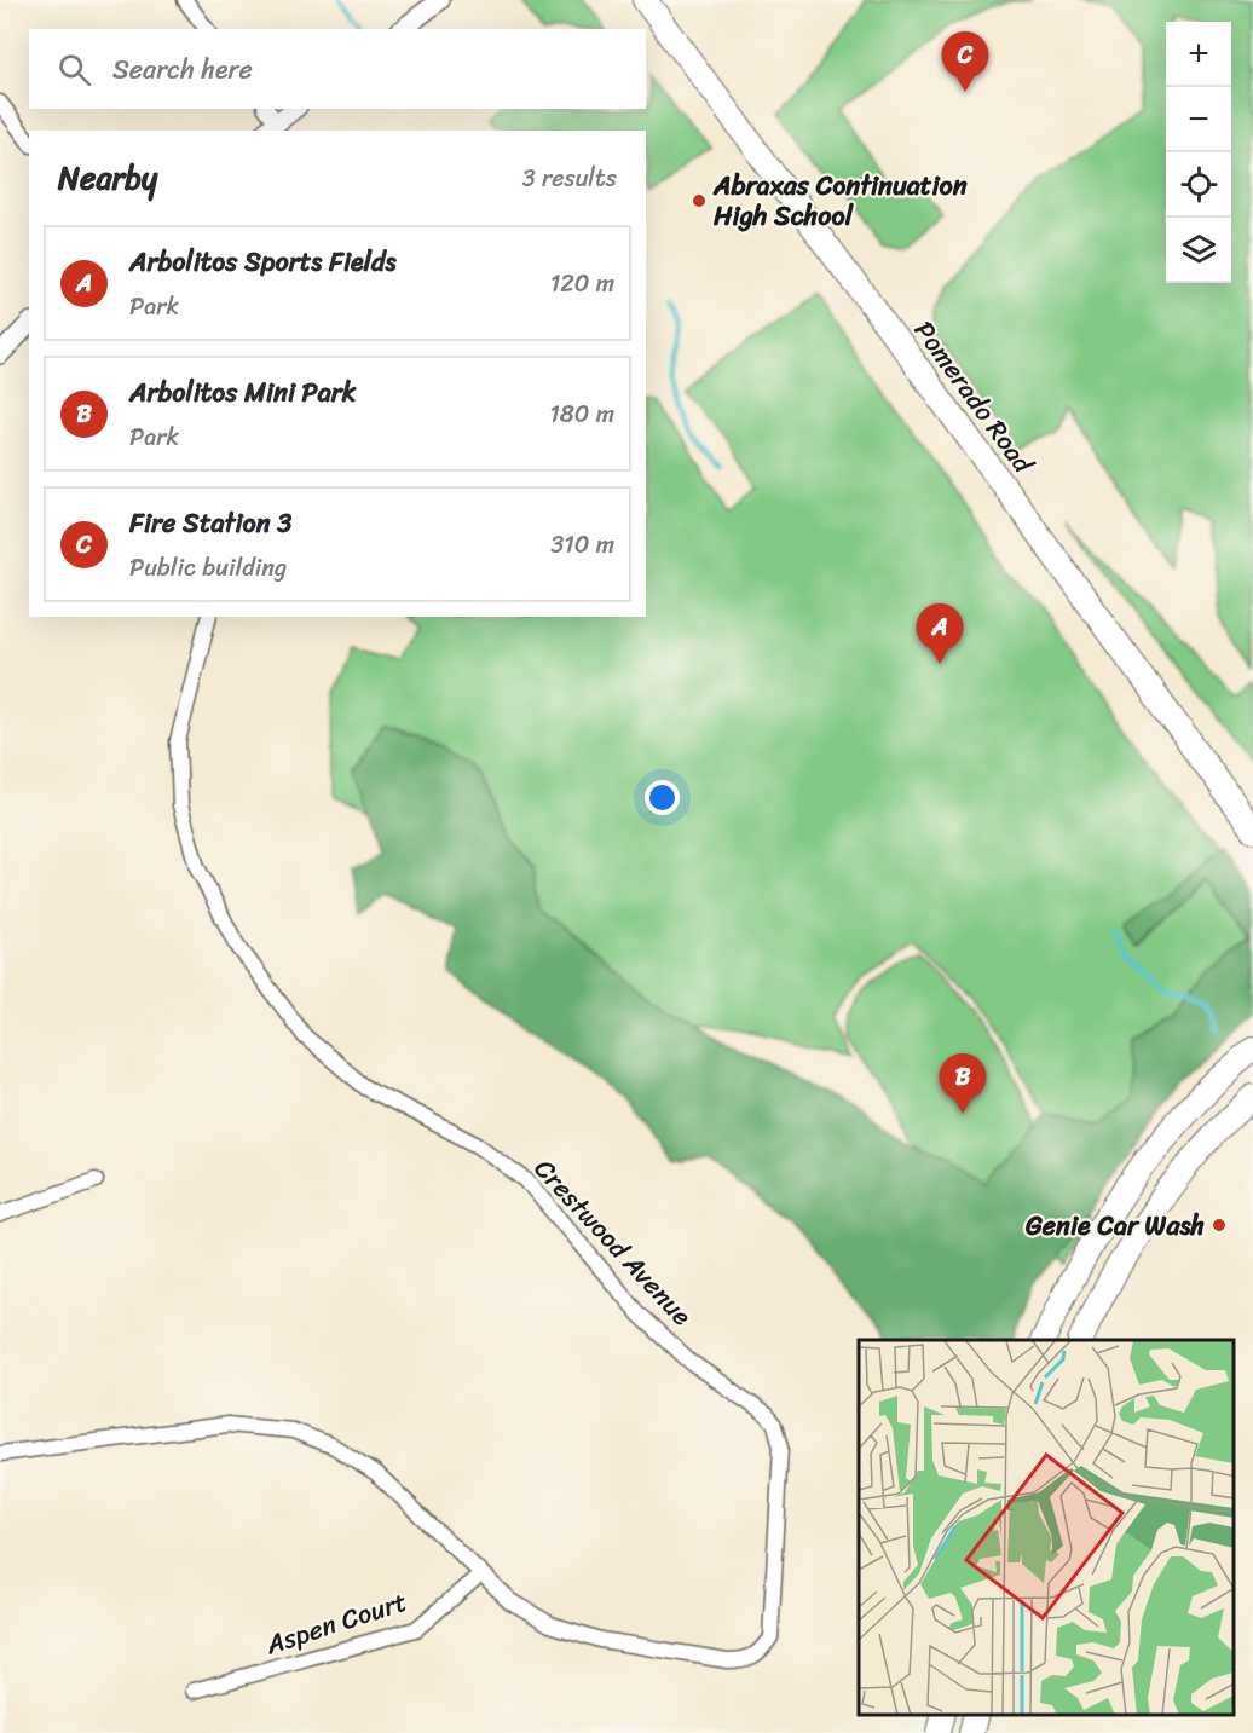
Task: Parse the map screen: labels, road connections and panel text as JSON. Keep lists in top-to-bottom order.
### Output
{
  "streets": {
    "main road": ["Pomerado Road"],
    "street": ["Crestwood Avenue", "Aspen Court"]
  },
  "crossings": [
    ["Crestwood Avenue", "Aspen Court"]
  ],
  "places": ["Abraxas Continuation High School", "Genie Car Wash"],
  "page": {
    "map_buttons": ["+", "−"],
    "search": "Search here",
    "pins": ["C", "A", "B"],
    "heading": ["Nearby", "3 results"],
    "list": [
      {
        "mark": "A",
        "name": "Arbolitos Sports Fields",
        "note": "Park",
        "value": "120 m"
      },
      {
        "mark": "B",
        "name": "Arbolitos Mini Park",
        "note": "Park",
        "value": "180 m"
      },
      {
        "mark": "C",
        "name": "Fire Station 3",
        "note": "Public building",
        "value": "310 m"
      }
    ]
  }
}
